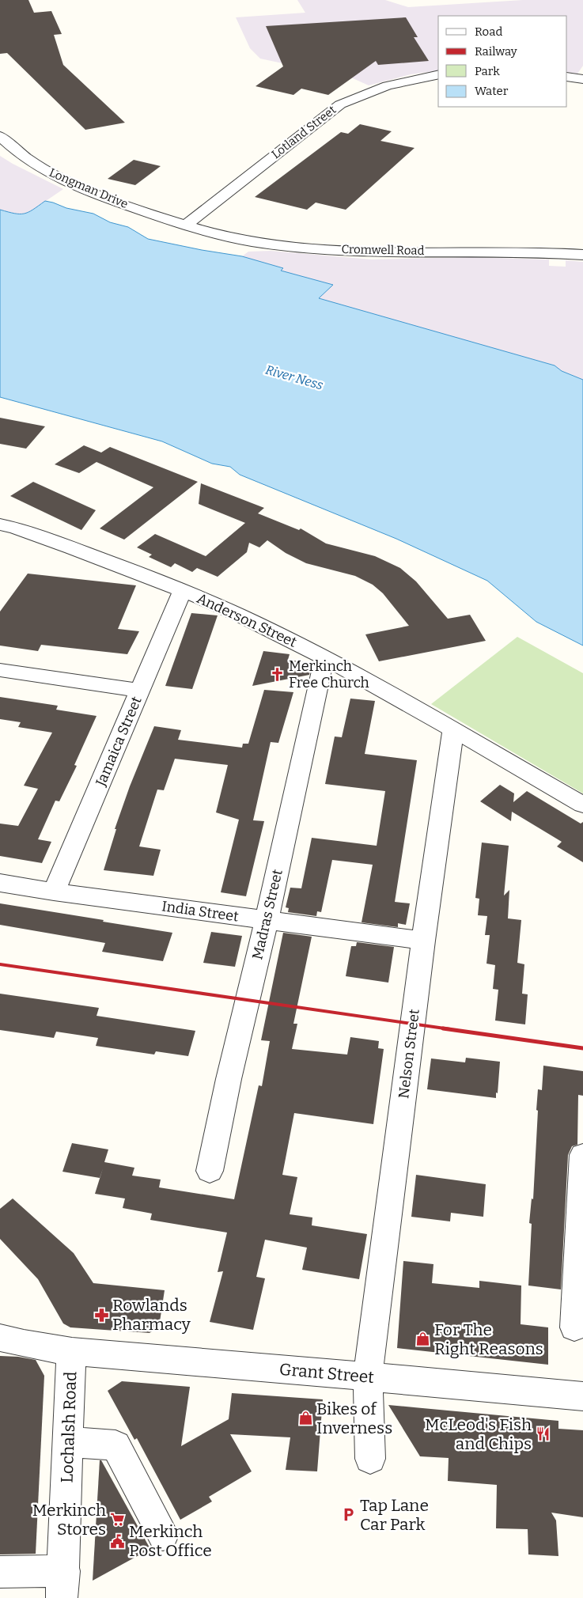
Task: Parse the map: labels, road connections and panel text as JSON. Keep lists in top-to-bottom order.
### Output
{
  "streets": {
    "street": [
      "Lotland Street",
      "Longman Drive",
      "Cromwell Road",
      "Anderson Street",
      "Jamaica Street",
      "India Street",
      "Madras Street",
      "Nelson Street",
      "Grant Street",
      "Lochalsh Road"
    ]
  },
  "crossings": [
    ["Lotland Street", "Longman Drive"],
    ["Lotland Street", "Cromwell Road"],
    ["Longman Drive", "Cromwell Road"],
    ["Anderson Street", "Jamaica Street"],
    ["Anderson Street", "Madras Street"],
    ["Anderson Street", "Nelson Street"],
    ["Jamaica Street", "India Street"],
    ["India Street", "Madras Street"],
    ["India Street", "Nelson Street"],
    ["Nelson Street", "Grant Street"],
    ["Grant Street", "Lochalsh Road"]
  ],
  "water": ["River Ness"],
  "places": {
    "church": ["Merkinch Free Church"],
    "pharmacy": ["Rowlands Pharmacy"],
    "shop": ["For The Right Reasons", "Bikes of Inverness"],
    "restaurant": ["McLeod's Fish and Chips"],
    "parking": ["Tap Lane Car Park"],
    "supermarket": ["Merkinch Stores"],
    "public building": ["Merkinch Post Office"]
  },
  "legend": [
    "Road",
    "Railway",
    "Park",
    "Water"
  ]
}
